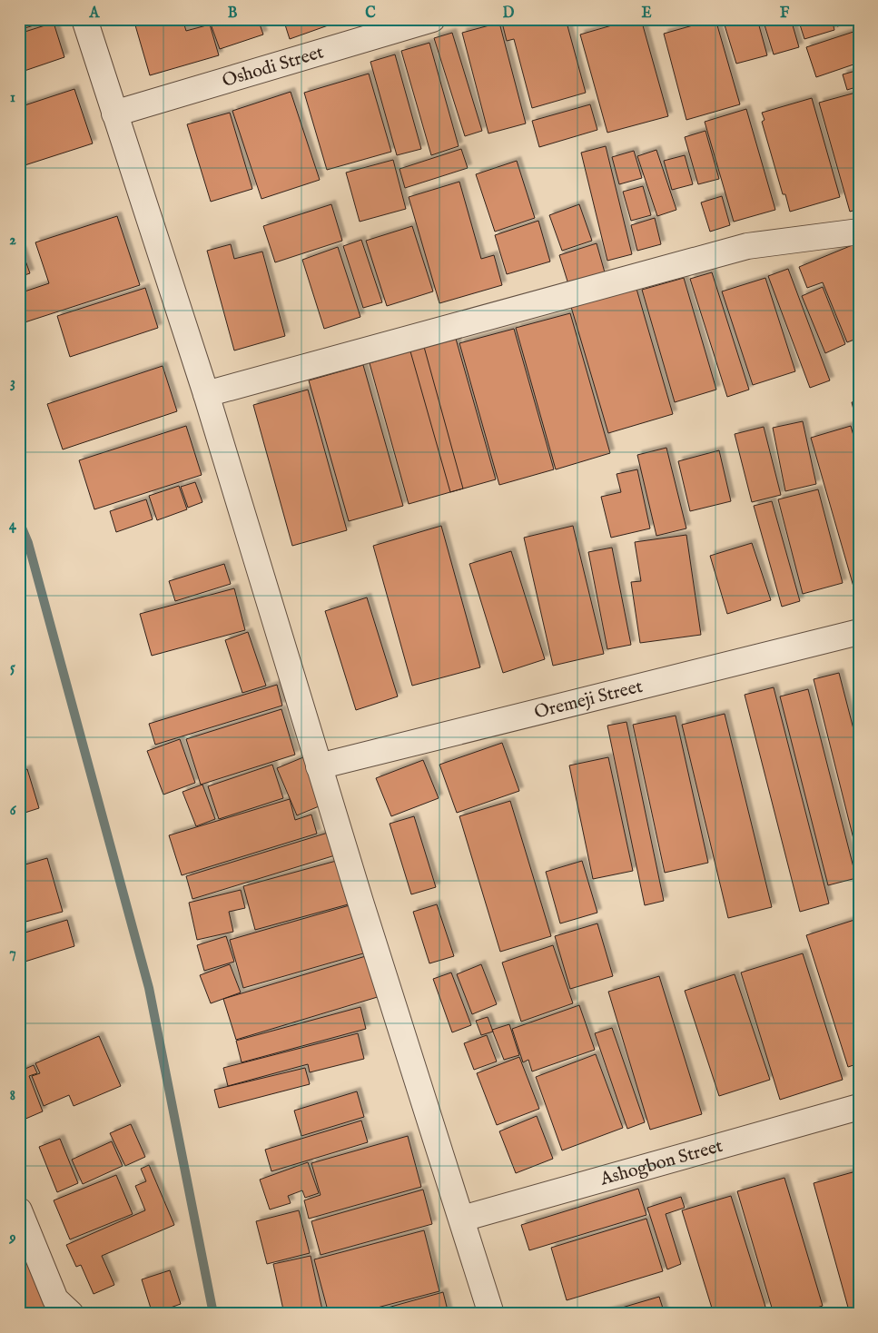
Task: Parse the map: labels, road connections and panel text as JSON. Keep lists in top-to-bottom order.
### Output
{
  "streets": {
    "street": ["Oshodi Street", "Oremeji Street", "Ashogbon Street"]
  },
  "grid": {
    "columns": [
      "A",
      "B",
      "C",
      "D",
      "E",
      "F"
    ],
    "rows": [
      "1",
      "2",
      "3",
      "4",
      "5",
      "6",
      "7",
      "8",
      "9"
    ]
  }
}
